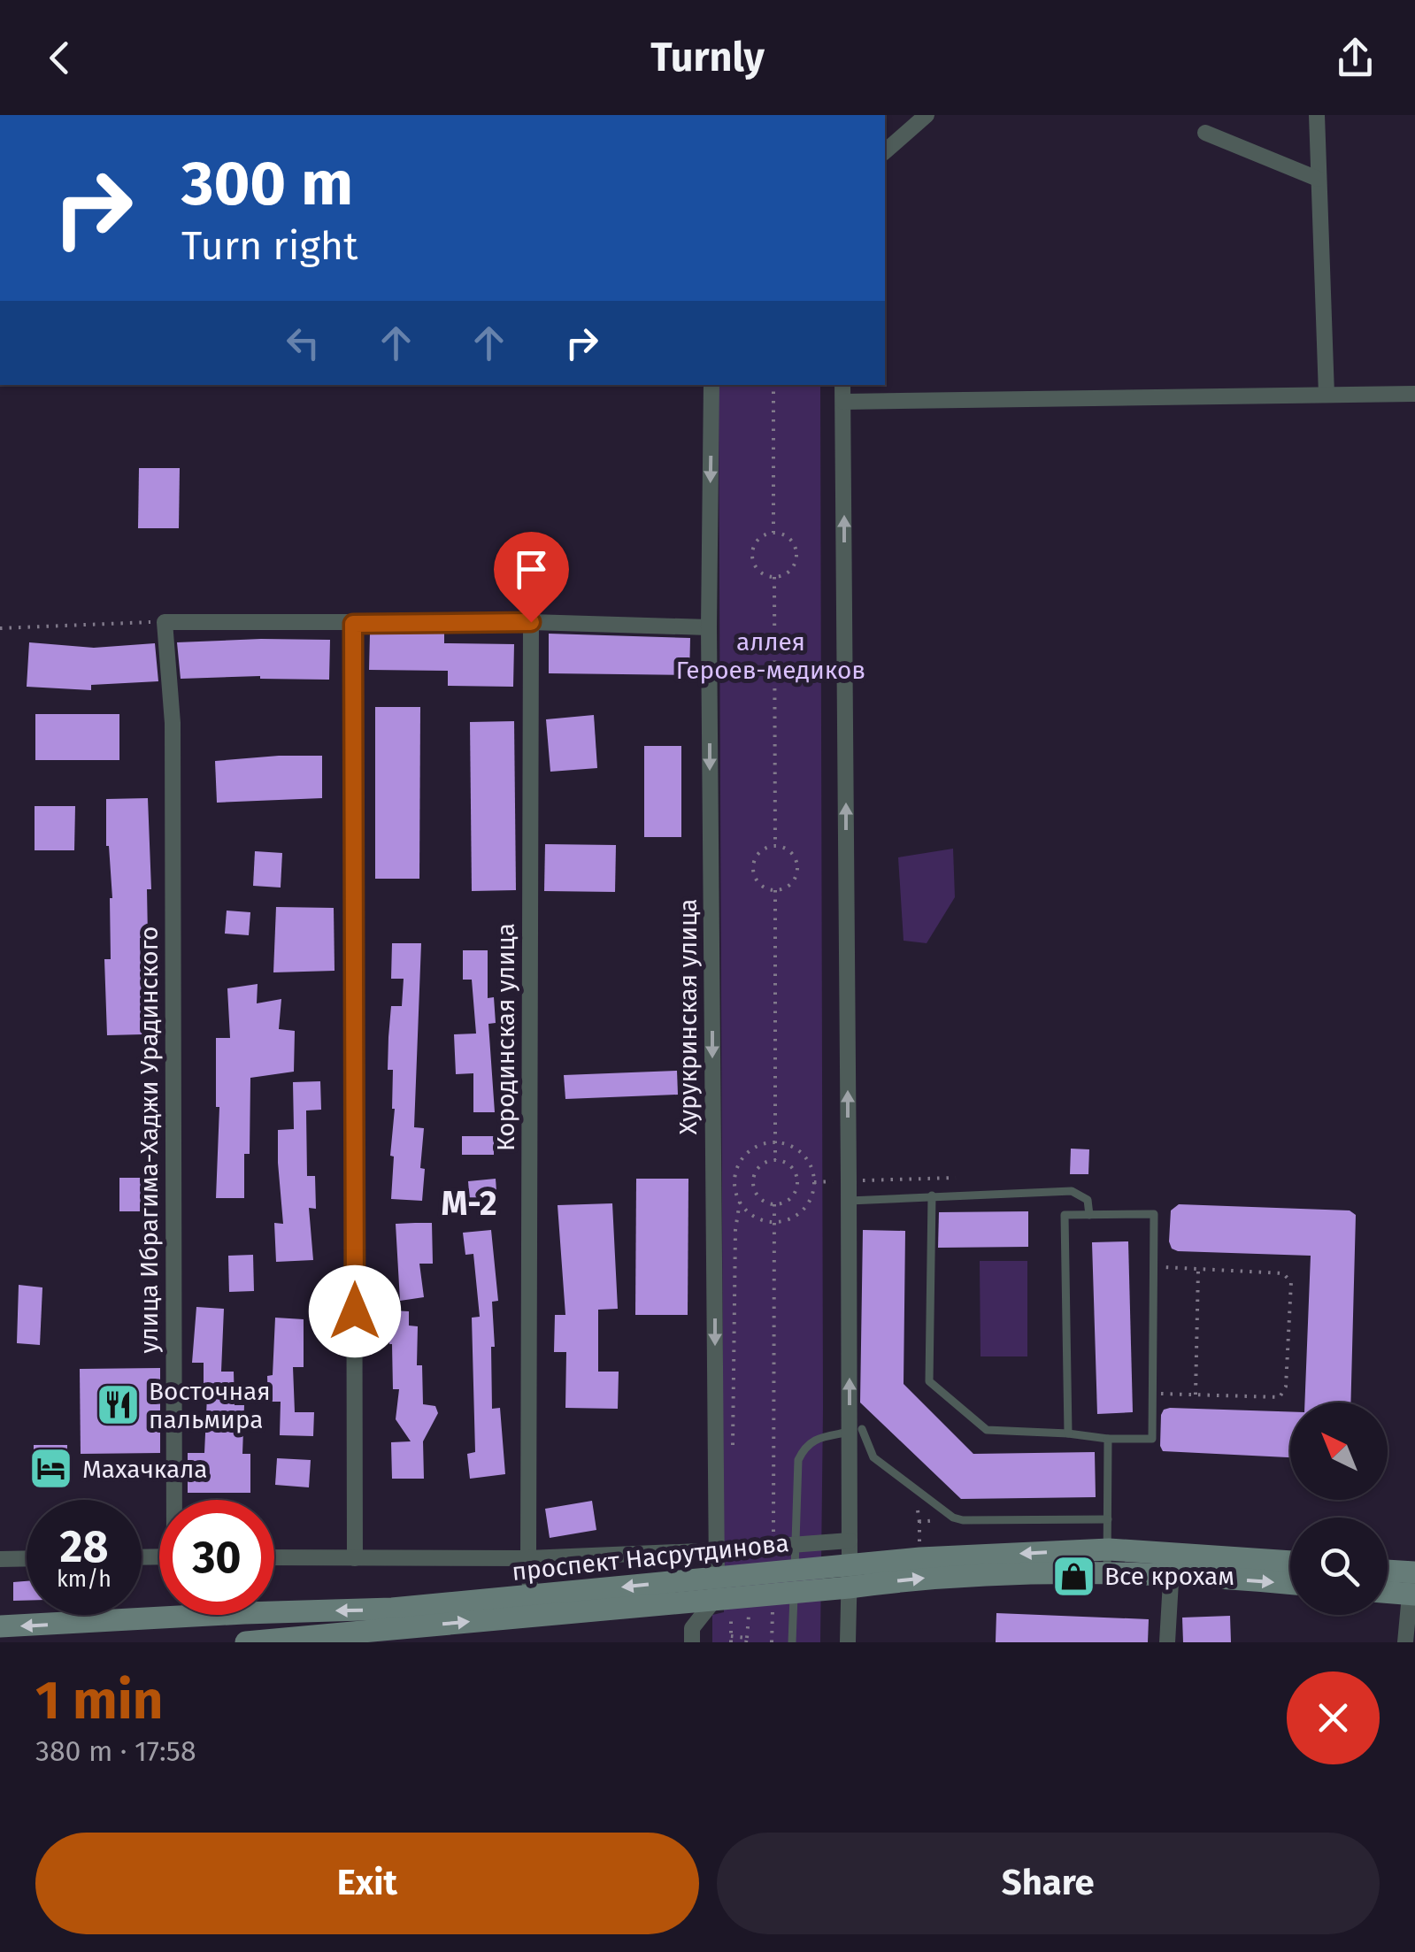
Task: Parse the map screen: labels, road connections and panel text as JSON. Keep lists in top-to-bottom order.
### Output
{
  "streets": {
    "main road": ["проспект Насрутдинова"],
    "street": ["Хурукринская улица", "Кородинская улица", "улица Ибрагима-Хаджи Урадинского"]
  },
  "crossings": [
    ["Хурукринская улица", "проспект Насрутдинова"],
    ["Кородинская улица", "проспект Насрутдинова"]
  ],
  "districts": ["М-2"],
  "parks": ["аллея Героев-медиков"],
  "places": {
    "restaurant": ["Восточная пальмира"],
    "hotel": ["Махачкала"],
    "shop": ["Все крохам"]
  },
  "north": "top left",
  "page": {
    "header": "Turnly",
    "turn": ["300 m", "Turn right"],
    "speed": "28 km/h",
    "limit": "30",
    "heading": ["1 min", "380 m · 17:58"],
    "buttons": ["Exit", "Share"]
  }
}
